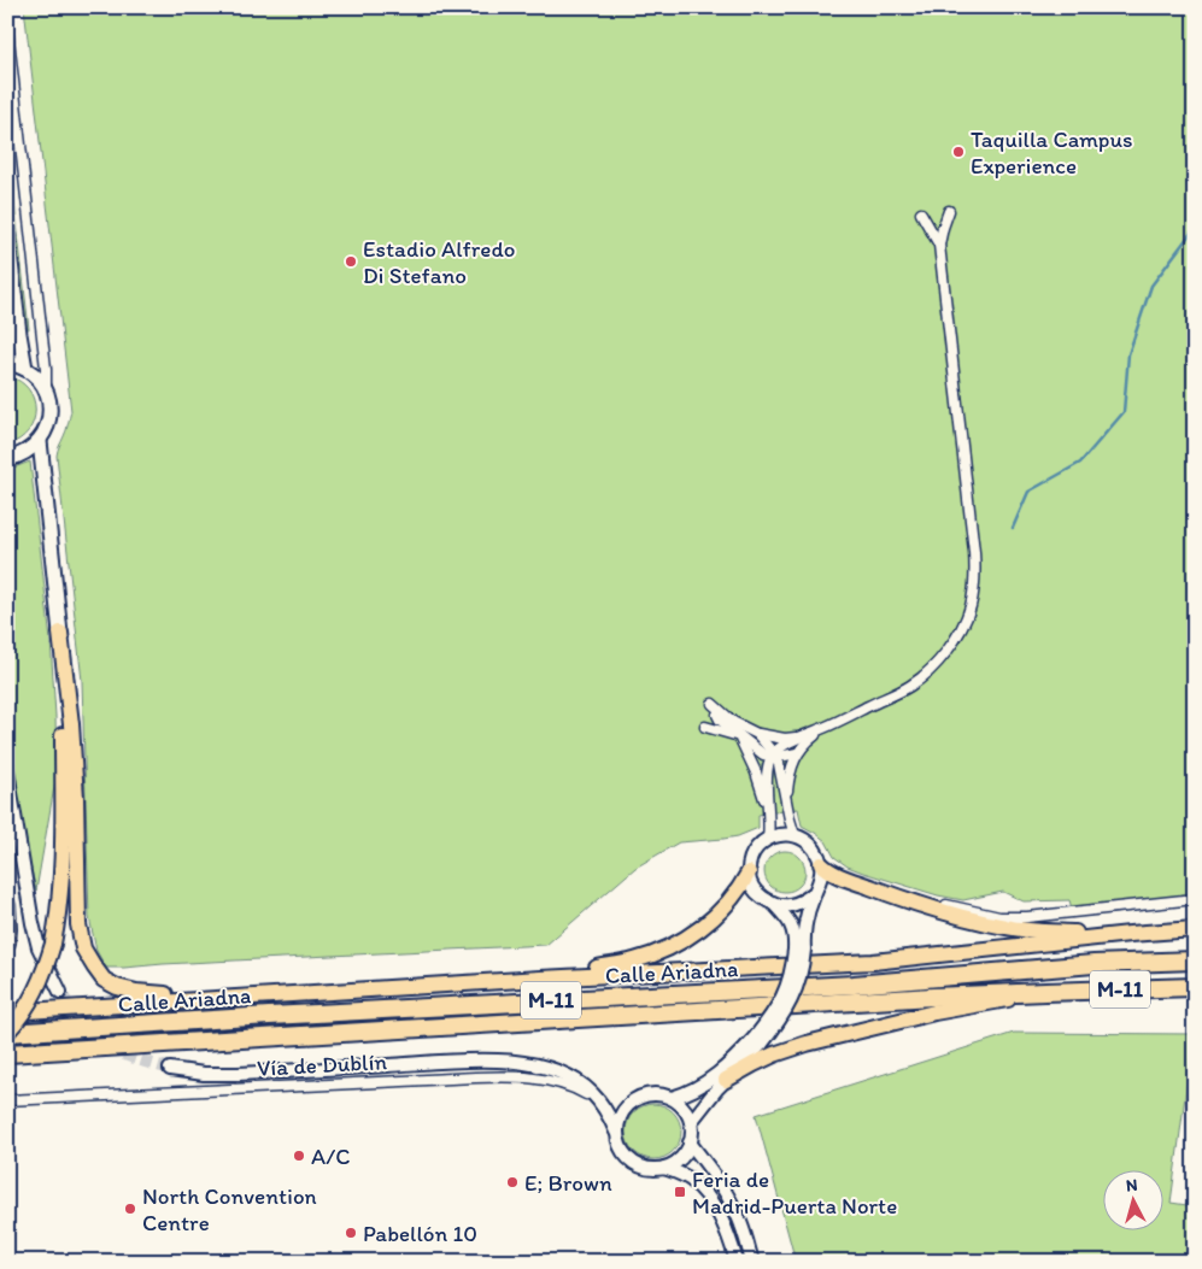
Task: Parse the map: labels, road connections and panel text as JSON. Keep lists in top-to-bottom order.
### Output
{
  "streets": {
    "highway": ["Calle Ariadna", "M-11"],
    "street": ["Vía de Dublín"]
  },
  "places": {
    "other": [
      "Taquilla Campus Experience",
      "Estadio Alfredo Di Stefano",
      "A/C",
      "E; Brown",
      "North Convention Centre",
      "Pabellón 10"
    ],
    "transit": ["Feria de Madrid-Puerta Norte"]
  },
  "north": "top"
}
